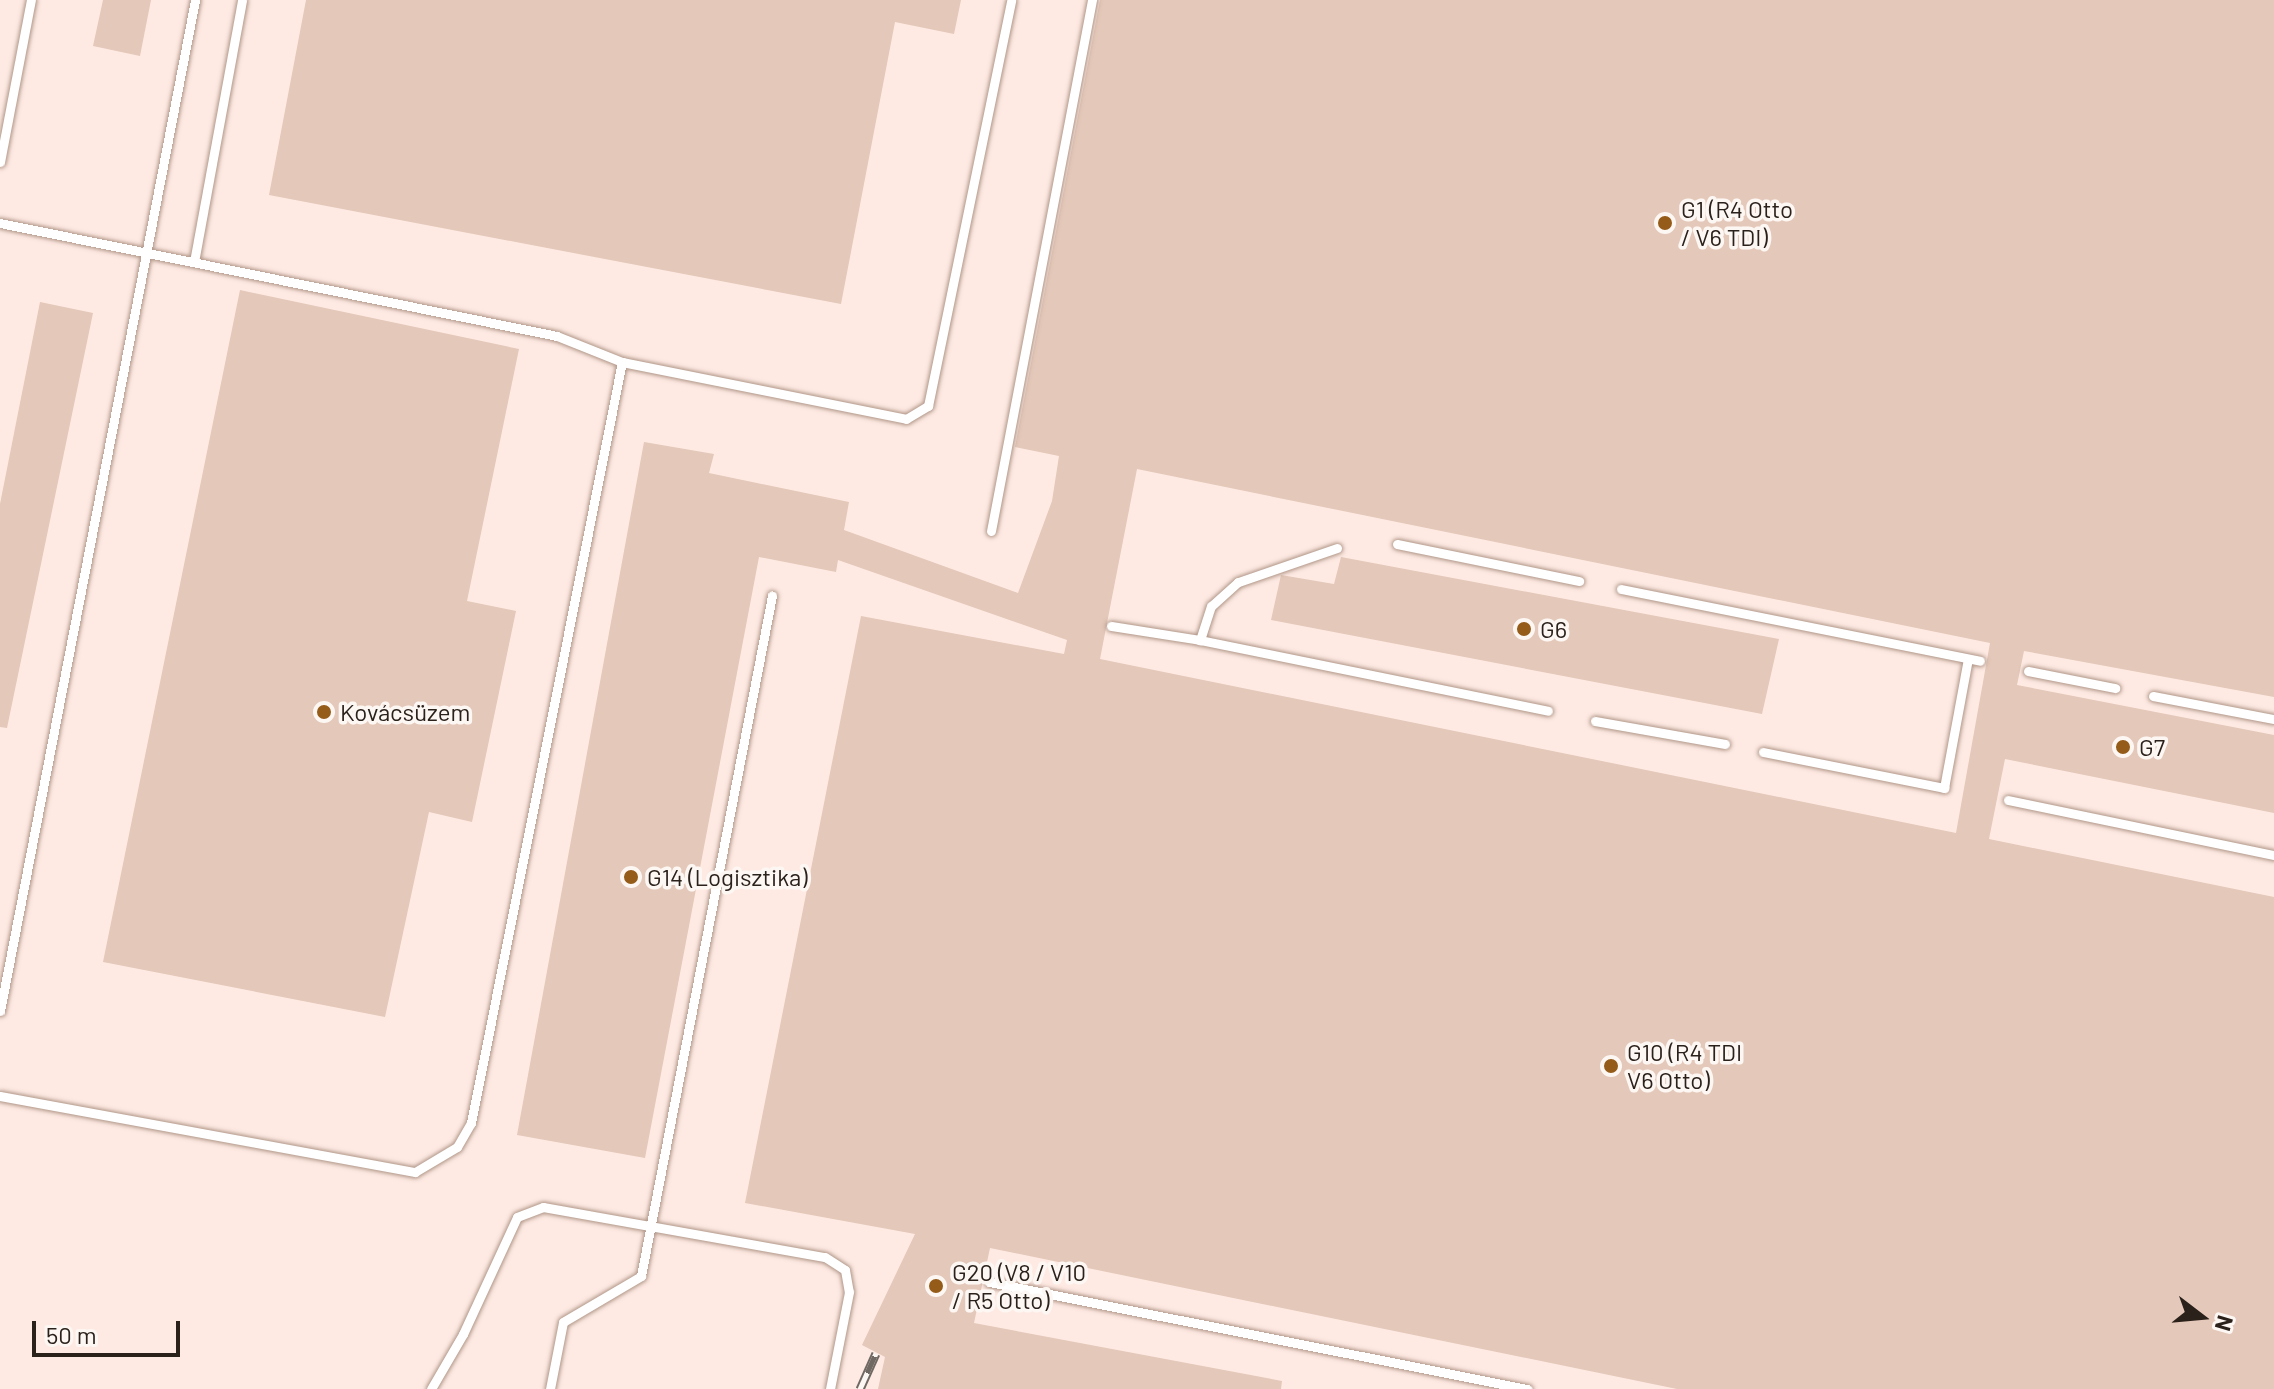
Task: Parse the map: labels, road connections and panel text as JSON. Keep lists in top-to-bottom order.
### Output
{
  "places": [
    "G1 (R4 Otto / V6 TDI)",
    "G6",
    "Kovácsüzem",
    "G7",
    "G14 (Logisztika)",
    "G10 (R4 TDI V6 Otto)",
    "G20 (V8 / V10 / R5 Otto)"
  ],
  "scale_bar": "50 m",
  "north": "right"
}
